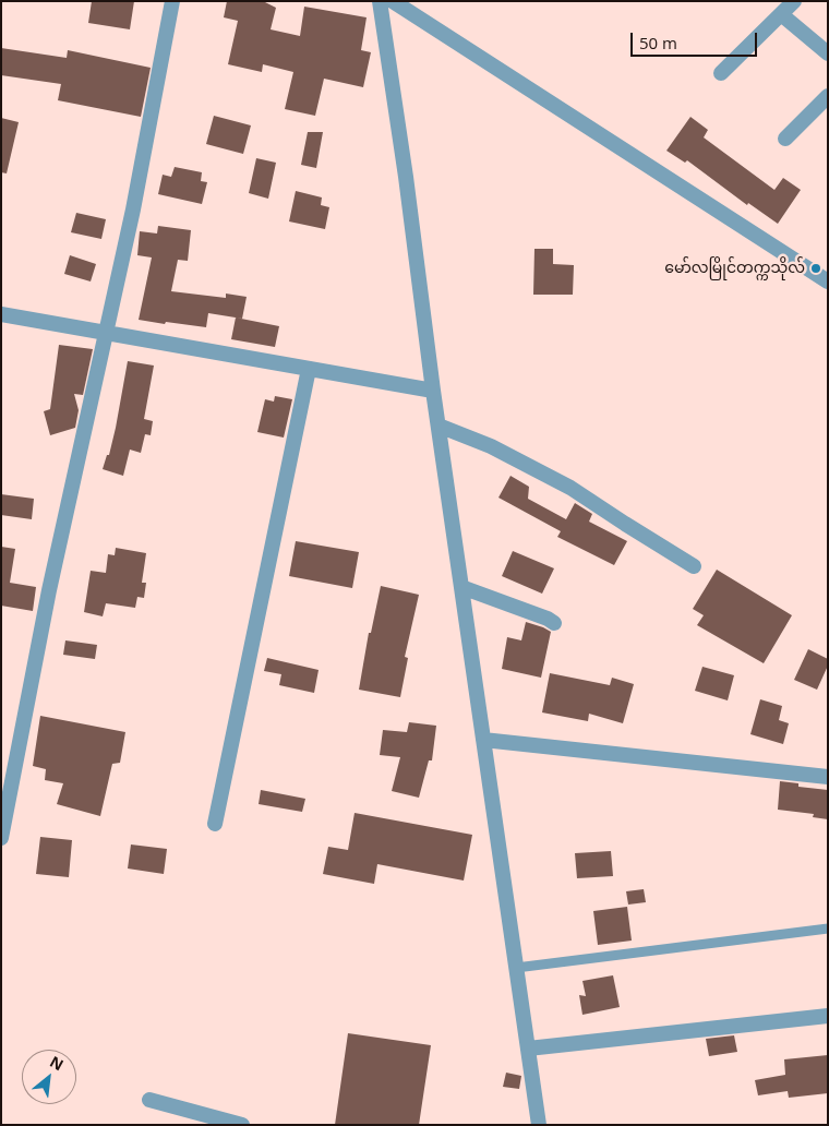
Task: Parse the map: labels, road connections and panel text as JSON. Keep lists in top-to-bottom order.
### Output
{
  "places": ["မော်လမြိုင်တက္ကသိုလ်"],
  "scale_bar": "50 m",
  "north": "top right"
}
